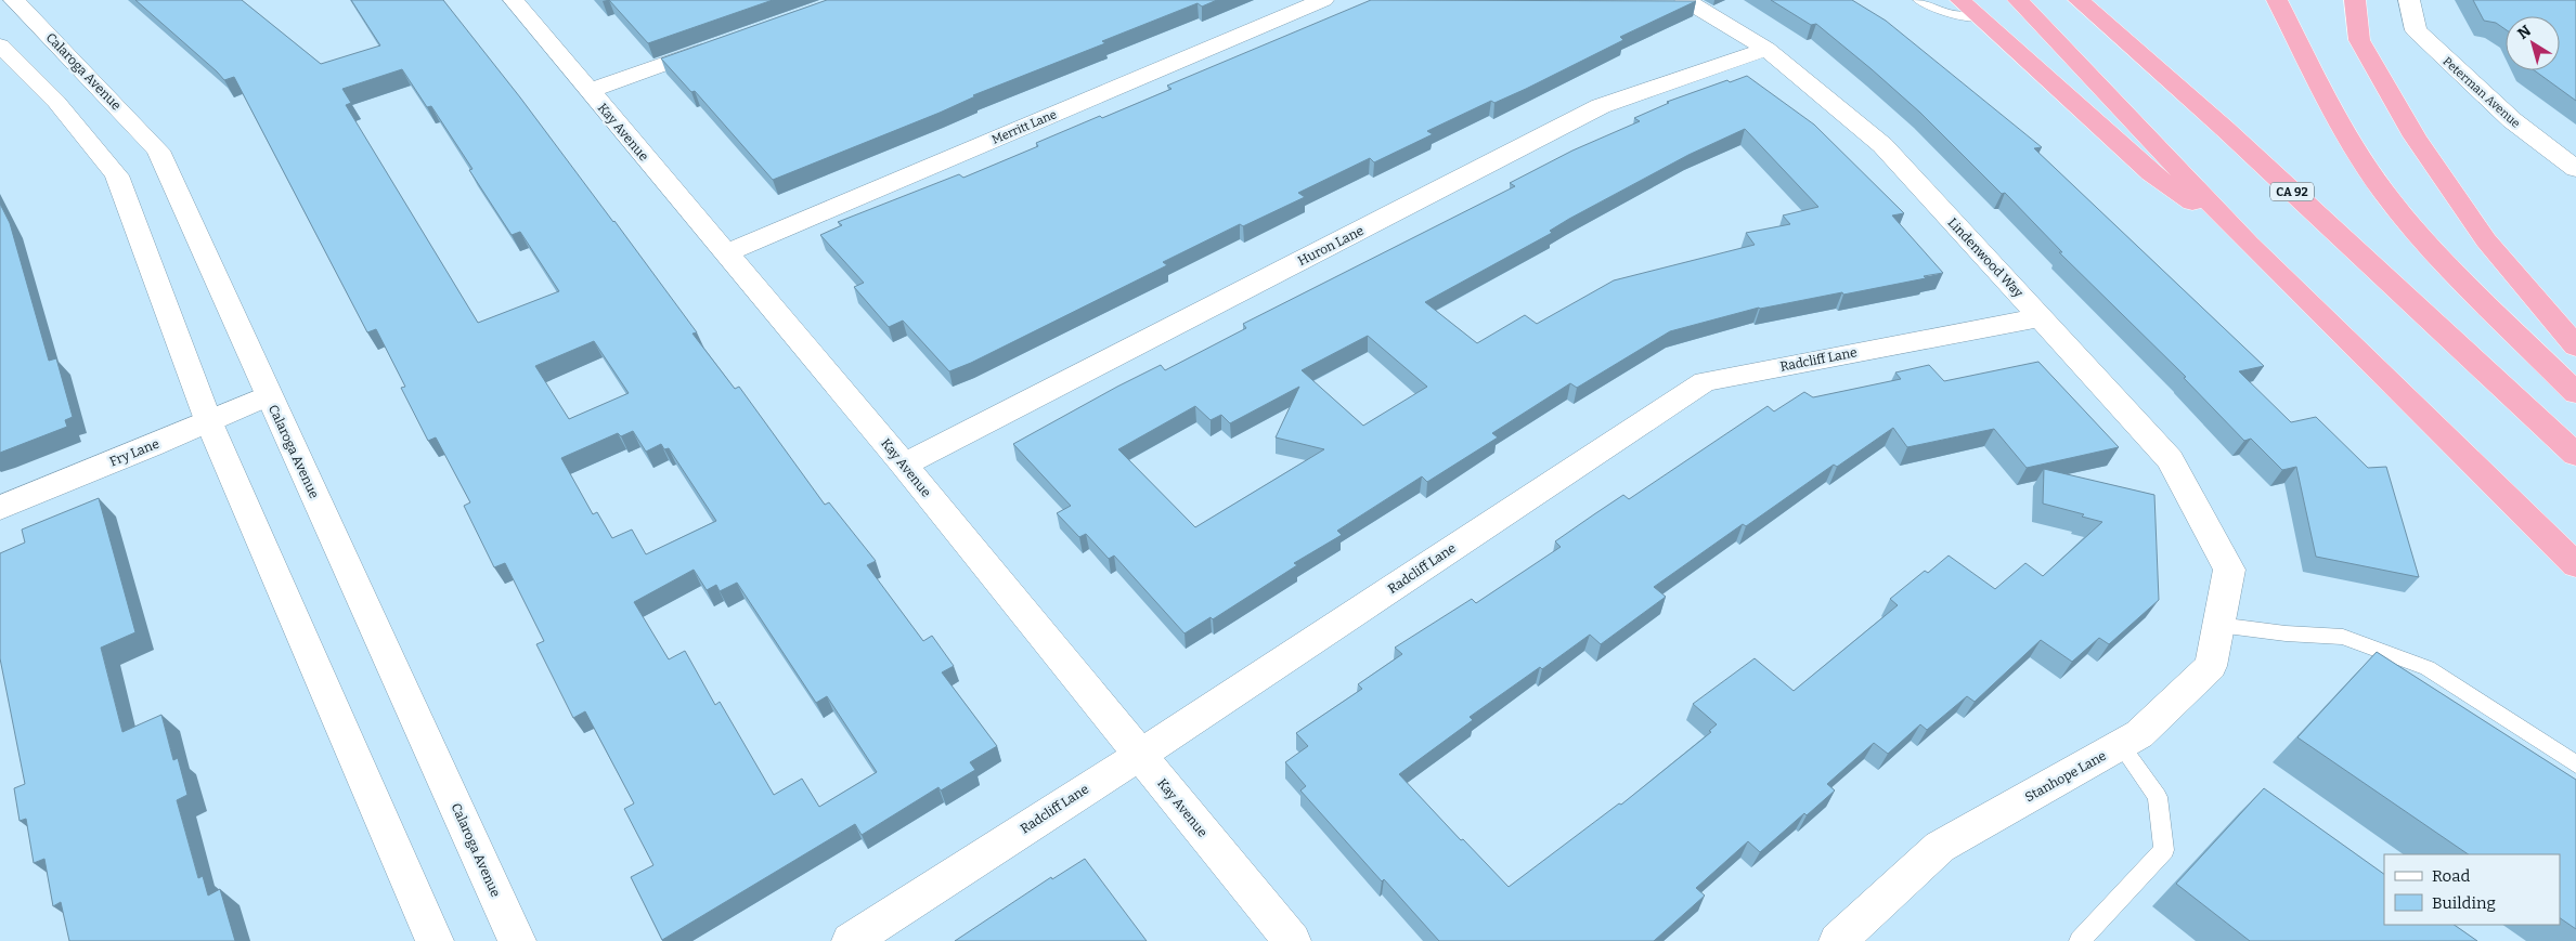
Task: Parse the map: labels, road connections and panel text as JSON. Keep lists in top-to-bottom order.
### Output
{
  "streets": {
    "highway": ["CA 92"],
    "street": [
      "Calaroga Avenue",
      "Peterman Avenue",
      "Merritt Lane",
      "Kay Avenue",
      "Huron Lane",
      "Lindenwood Way",
      "Radcliff Lane",
      "Fry Lane",
      "Stanhope Lane"
    ]
  },
  "crossings": [
    ["Calaroga Avenue", "Fry Lane"],
    ["Merritt Lane", "Kay Avenue"],
    ["Kay Avenue", "Huron Lane"],
    ["Kay Avenue", "Radcliff Lane"],
    ["Huron Lane", "Lindenwood Way"],
    ["Lindenwood Way", "Radcliff Lane"],
    ["Lindenwood Way", "Stanhope Lane"]
  ],
  "legend": ["Road", "Building"],
  "north": "top left"
}
